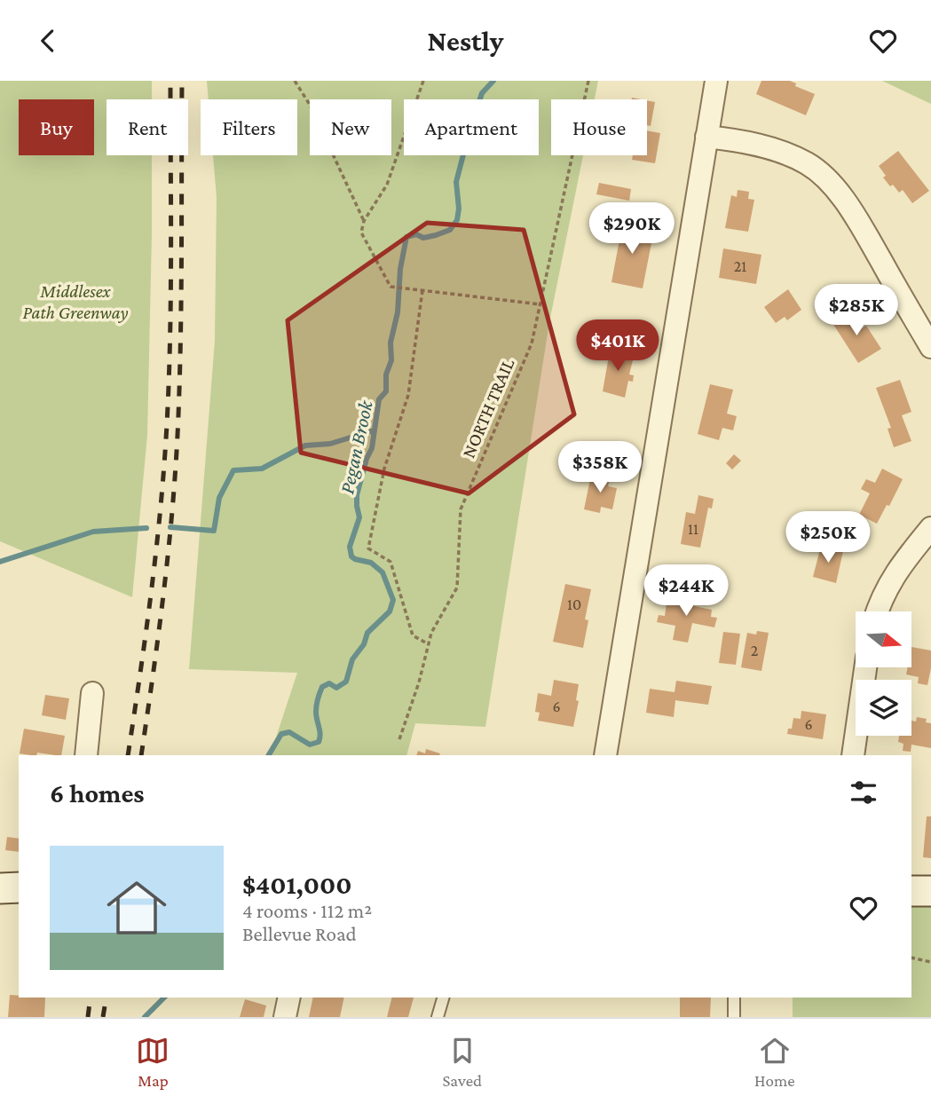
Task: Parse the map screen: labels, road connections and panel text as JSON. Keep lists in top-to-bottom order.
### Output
{
  "streets": {
    "path": ["NORTH TRAIL"]
  },
  "water": ["Pegan Brook"],
  "parks": ["Middlesex Path Greenway"],
  "house_numbers": [
    "21",
    "11",
    "10",
    "2",
    "6",
    "6"
  ],
  "north": "right",
  "page": {
    "header": "Nestly",
    "chip": [
      "Buy",
      "Rent",
      "Filters",
      "New",
      "Apartment",
      "House"
    ],
    "price": [
      "$290K",
      "$285K",
      "$401K",
      "$358K",
      "$250K",
      "$244K"
    ],
    "heading": "6 homes",
    "list": [
      {
        "name": "$401,000",
        "note": "4 rooms · 112 m² · Bellevue Road"
      }
    ],
    "tabs": ["Map", "Saved", "Home"]
  }
}
